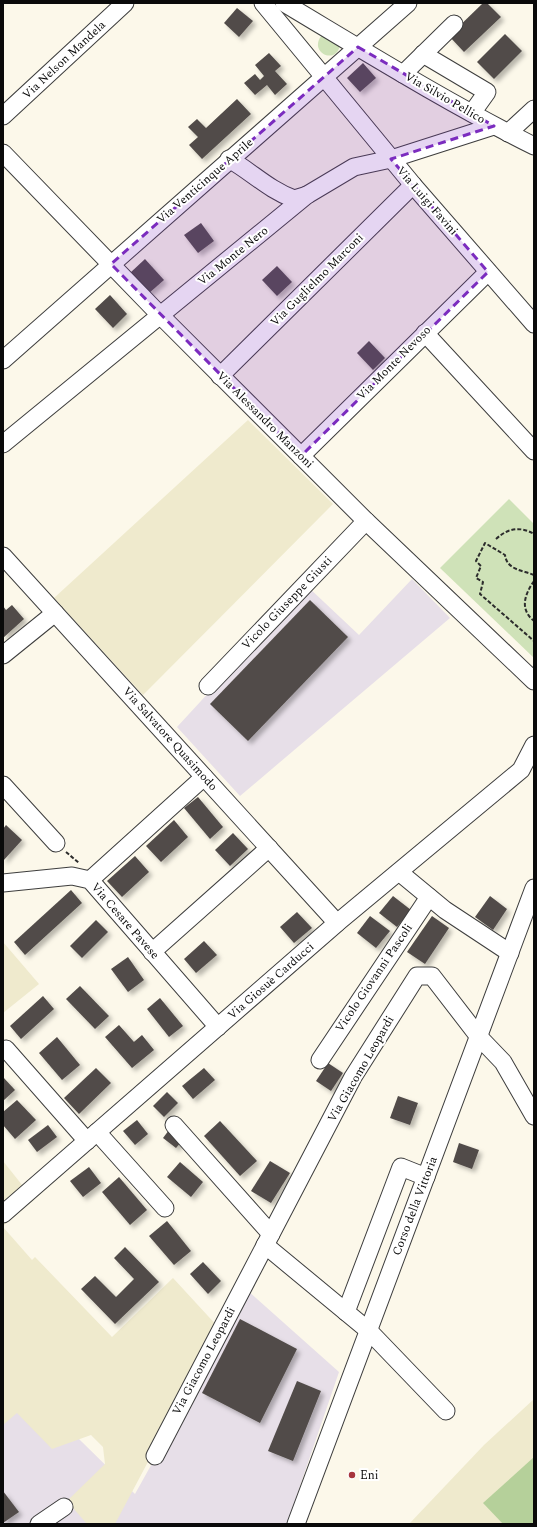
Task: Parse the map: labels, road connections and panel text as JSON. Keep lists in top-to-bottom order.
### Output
{
  "streets": {
    "street": [
      "Via Nelson Mandela",
      "Via Silvio Pellico",
      "Via Venticinque Aprile",
      "Via Luigi Favini",
      "Via Monte Nero",
      "Via Guglielmo Marconi",
      "Via Monte Nevoso",
      "Via Alessandro Manzoni",
      "Vicolo Giuseppe Giusti",
      "Via Salvatore Quasimodo",
      "Via Cesare Pavese",
      "Vicolo Giovanni Pascoli",
      "Via Giosuè Carducci",
      "Via Giacomo Leopardi",
      "Corso della Vittoria"
    ]
  },
  "crossings": [
    ["Via Silvio Pellico", "Via Venticinque Aprile"],
    ["Via Silvio Pellico", "Via Monte Nero"],
    ["Via Venticinque Aprile", "Via Luigi Favini"],
    ["Via Venticinque Aprile", "Via Alessandro Manzoni"],
    ["Via Luigi Favini", "Via Monte Nero"],
    ["Via Luigi Favini", "Via Guglielmo Marconi"],
    ["Via Luigi Favini", "Via Monte Nevoso"],
    ["Via Monte Nero", "Via Alessandro Manzoni"],
    ["Via Guglielmo Marconi", "Via Alessandro Manzoni"],
    ["Via Monte Nevoso", "Via Alessandro Manzoni"],
    ["Via Alessandro Manzoni", "Vicolo Giuseppe Giusti"],
    ["Via Salvatore Quasimodo", "Via Giosuè Carducci"],
    ["Via Cesare Pavese", "Via Giosuè Carducci"],
    ["Via Giacomo Leopardi", "Corso della Vittoria"]
  ],
  "places": ["Eni"]
}
